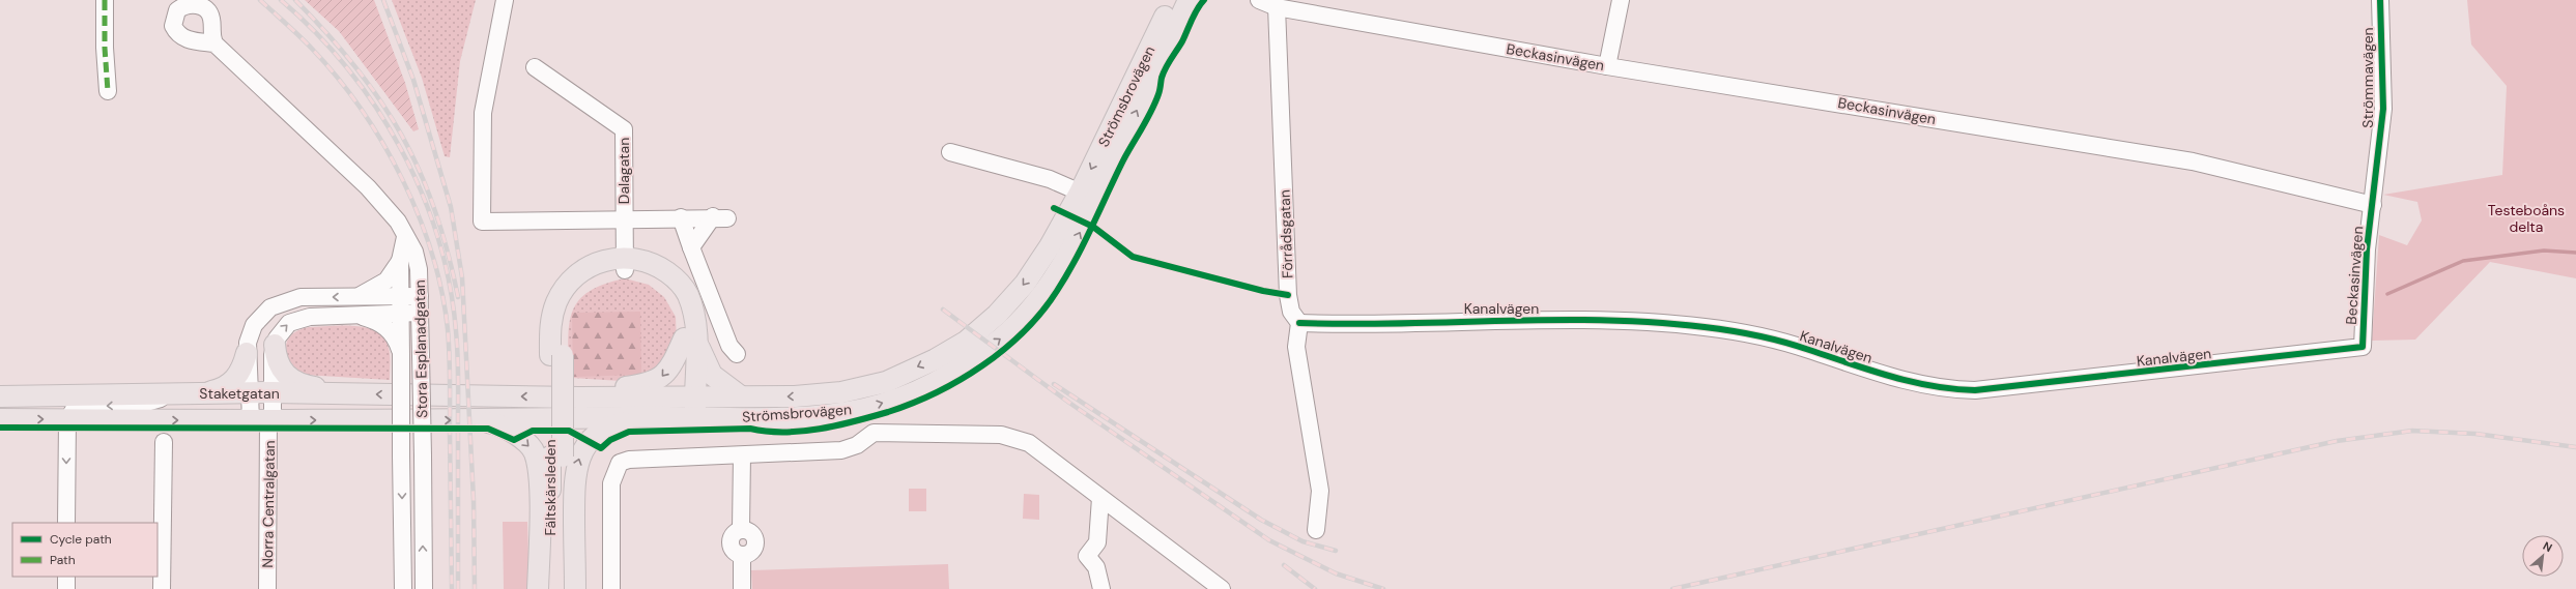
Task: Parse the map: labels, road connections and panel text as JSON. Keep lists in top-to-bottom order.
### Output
{
  "streets": {
    "main road": ["Strömsbrovägen", "Staketgatan", "Fältskärsleden"],
    "street": [
      "Beckasinvägen",
      "Strömmavägen",
      "Dalagatan",
      "Förrådsgatan",
      "Kanalvägen",
      "Stora Esplanadgatan",
      "Norra Centralgatan"
    ]
  },
  "crossings": [
    ["Beckasinvägen", "Strömmavägen"],
    ["Beckasinvägen", "Förrådsgatan"],
    ["Beckasinvägen", "Kanalvägen"],
    ["Strömsbrovägen", "Staketgatan"],
    ["Strömsbrovägen", "Fältskärsleden"],
    ["Dalagatan", "Fältskärsleden"],
    ["Förrådsgatan", "Kanalvägen"],
    ["Stora Esplanadgatan", "Norra Centralgatan"],
    ["Staketgatan", "Norra Centralgatan"]
  ],
  "parks": ["Testeboåns delta"],
  "legend": ["Cycle path", "Path"],
  "north": "top right"
}
